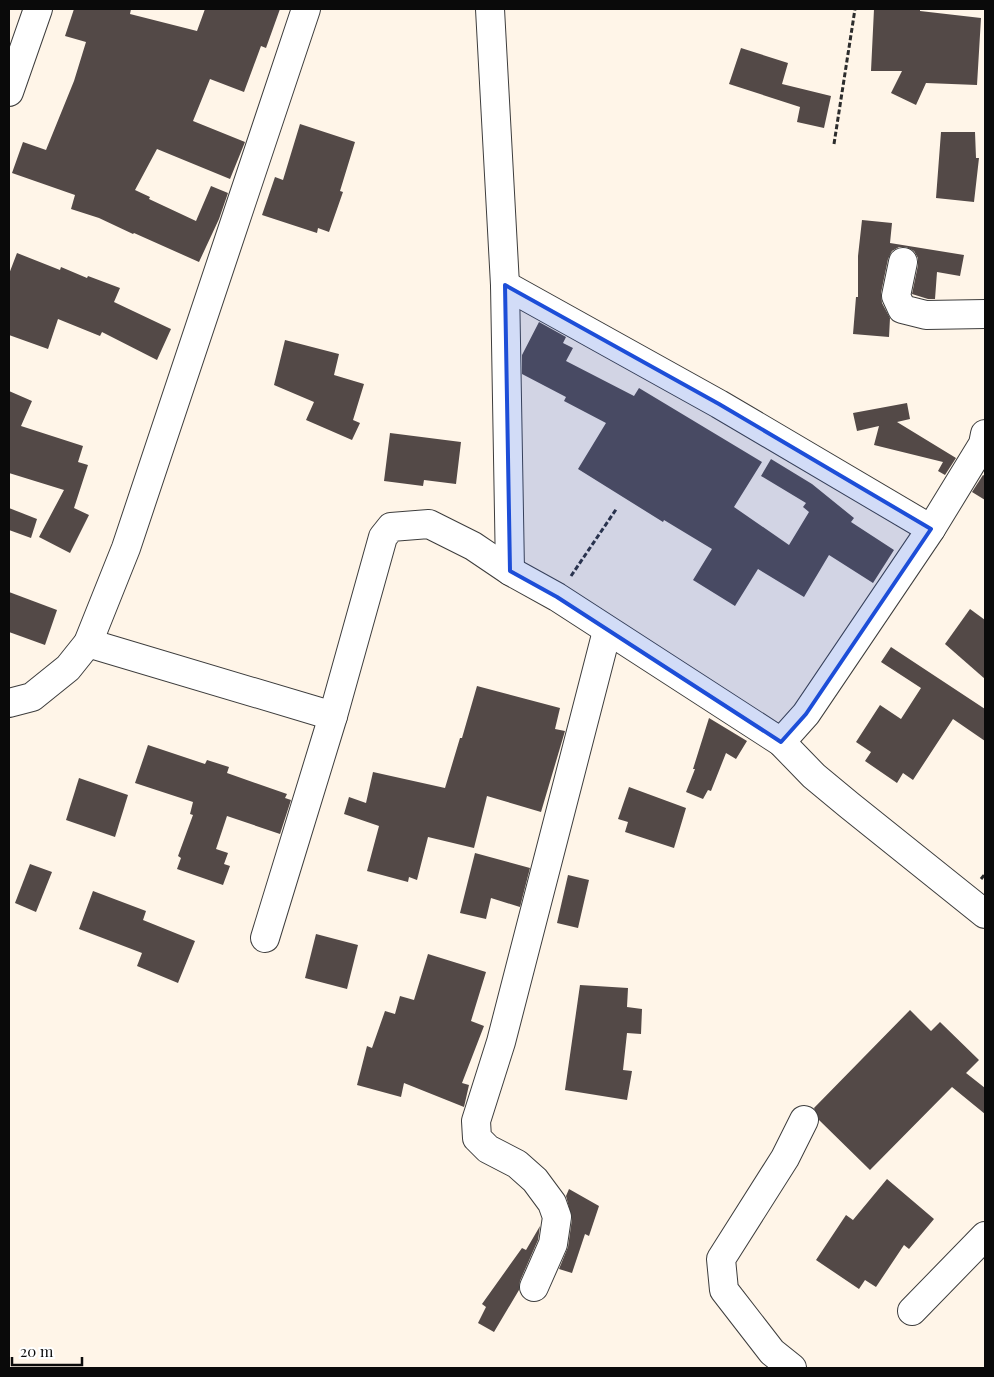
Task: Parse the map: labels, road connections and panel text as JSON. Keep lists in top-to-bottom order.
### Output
{
  "scale_bar": "20 m"
}
